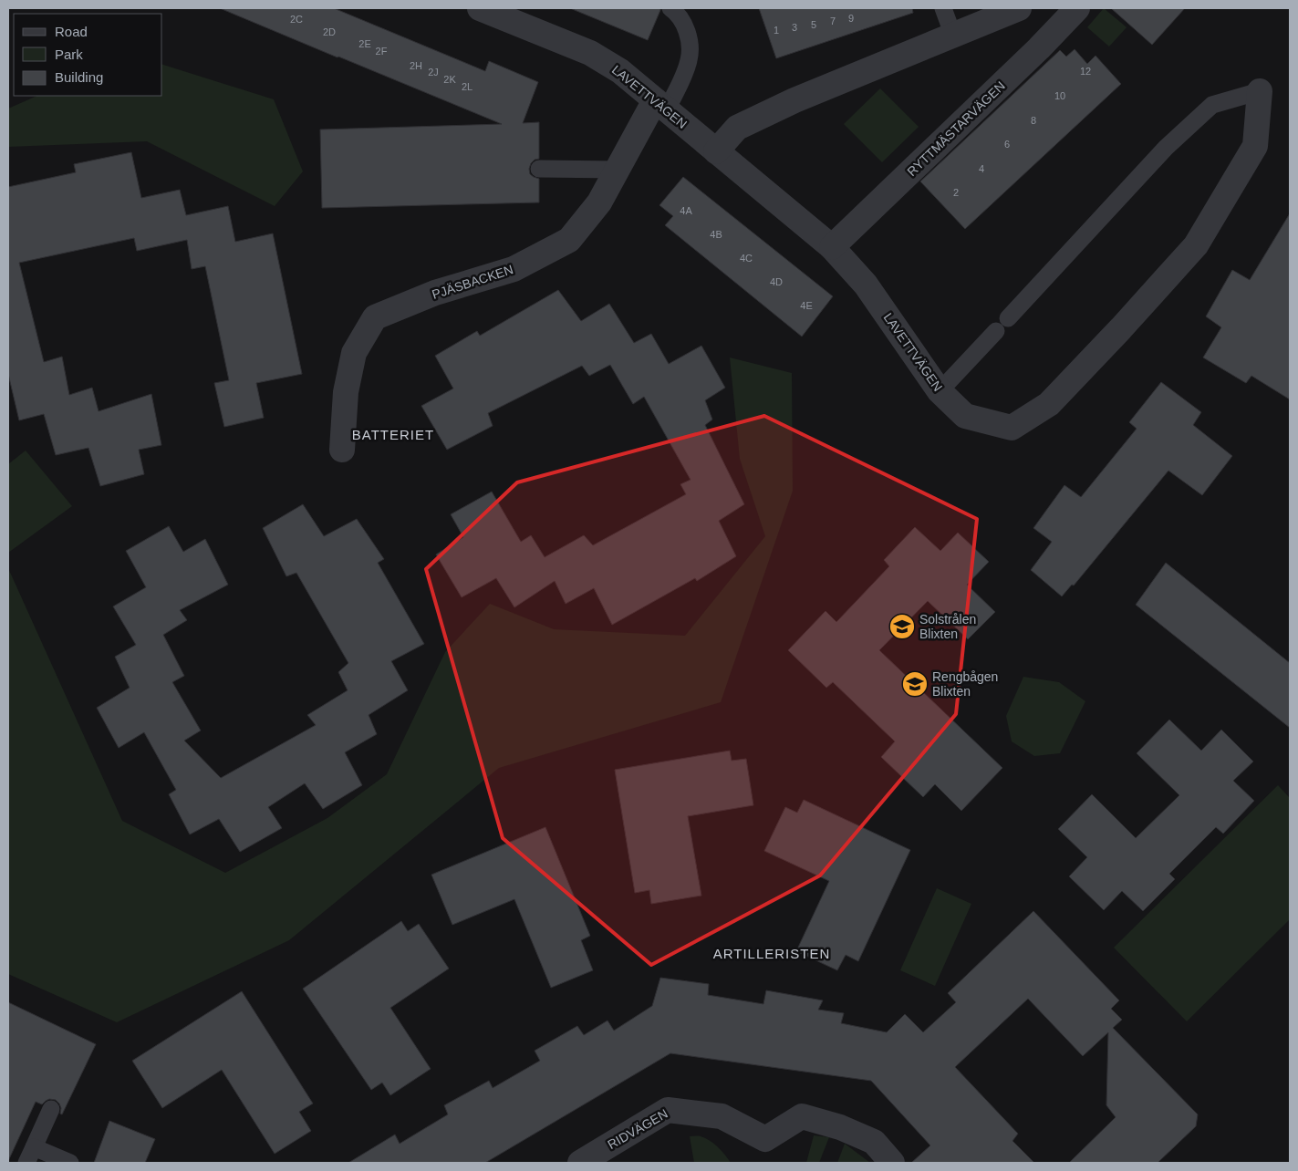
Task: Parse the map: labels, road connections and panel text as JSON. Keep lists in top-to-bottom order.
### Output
{
  "streets": {
    "street": [
      "LAVETTVÄGEN",
      "RYTTMÄSTARVÄGEN",
      "PJÄSBACKEN",
      "RIDVÄGEN"
    ]
  },
  "crossings": [
    ["LAVETTVÄGEN", "RYTTMÄSTARVÄGEN"],
    ["LAVETTVÄGEN", "PJÄSBACKEN"]
  ],
  "districts": ["BATTERIET", "ARTILLERISTEN"],
  "places": {
    "school or university": ["Solstrålen Blixten", "Rengbågen Blixten"]
  },
  "house_numbers": [
    "9",
    "2C",
    "7",
    "5",
    "3",
    "1",
    "2D",
    "2E",
    "2F",
    "2H",
    "12",
    "2J",
    "2K",
    "2L",
    "10",
    "8",
    "6",
    "4",
    "2",
    "4A",
    "4B",
    "4C",
    "4D",
    "4E"
  ],
  "legend": ["Road", "Park", "Building"]
}
